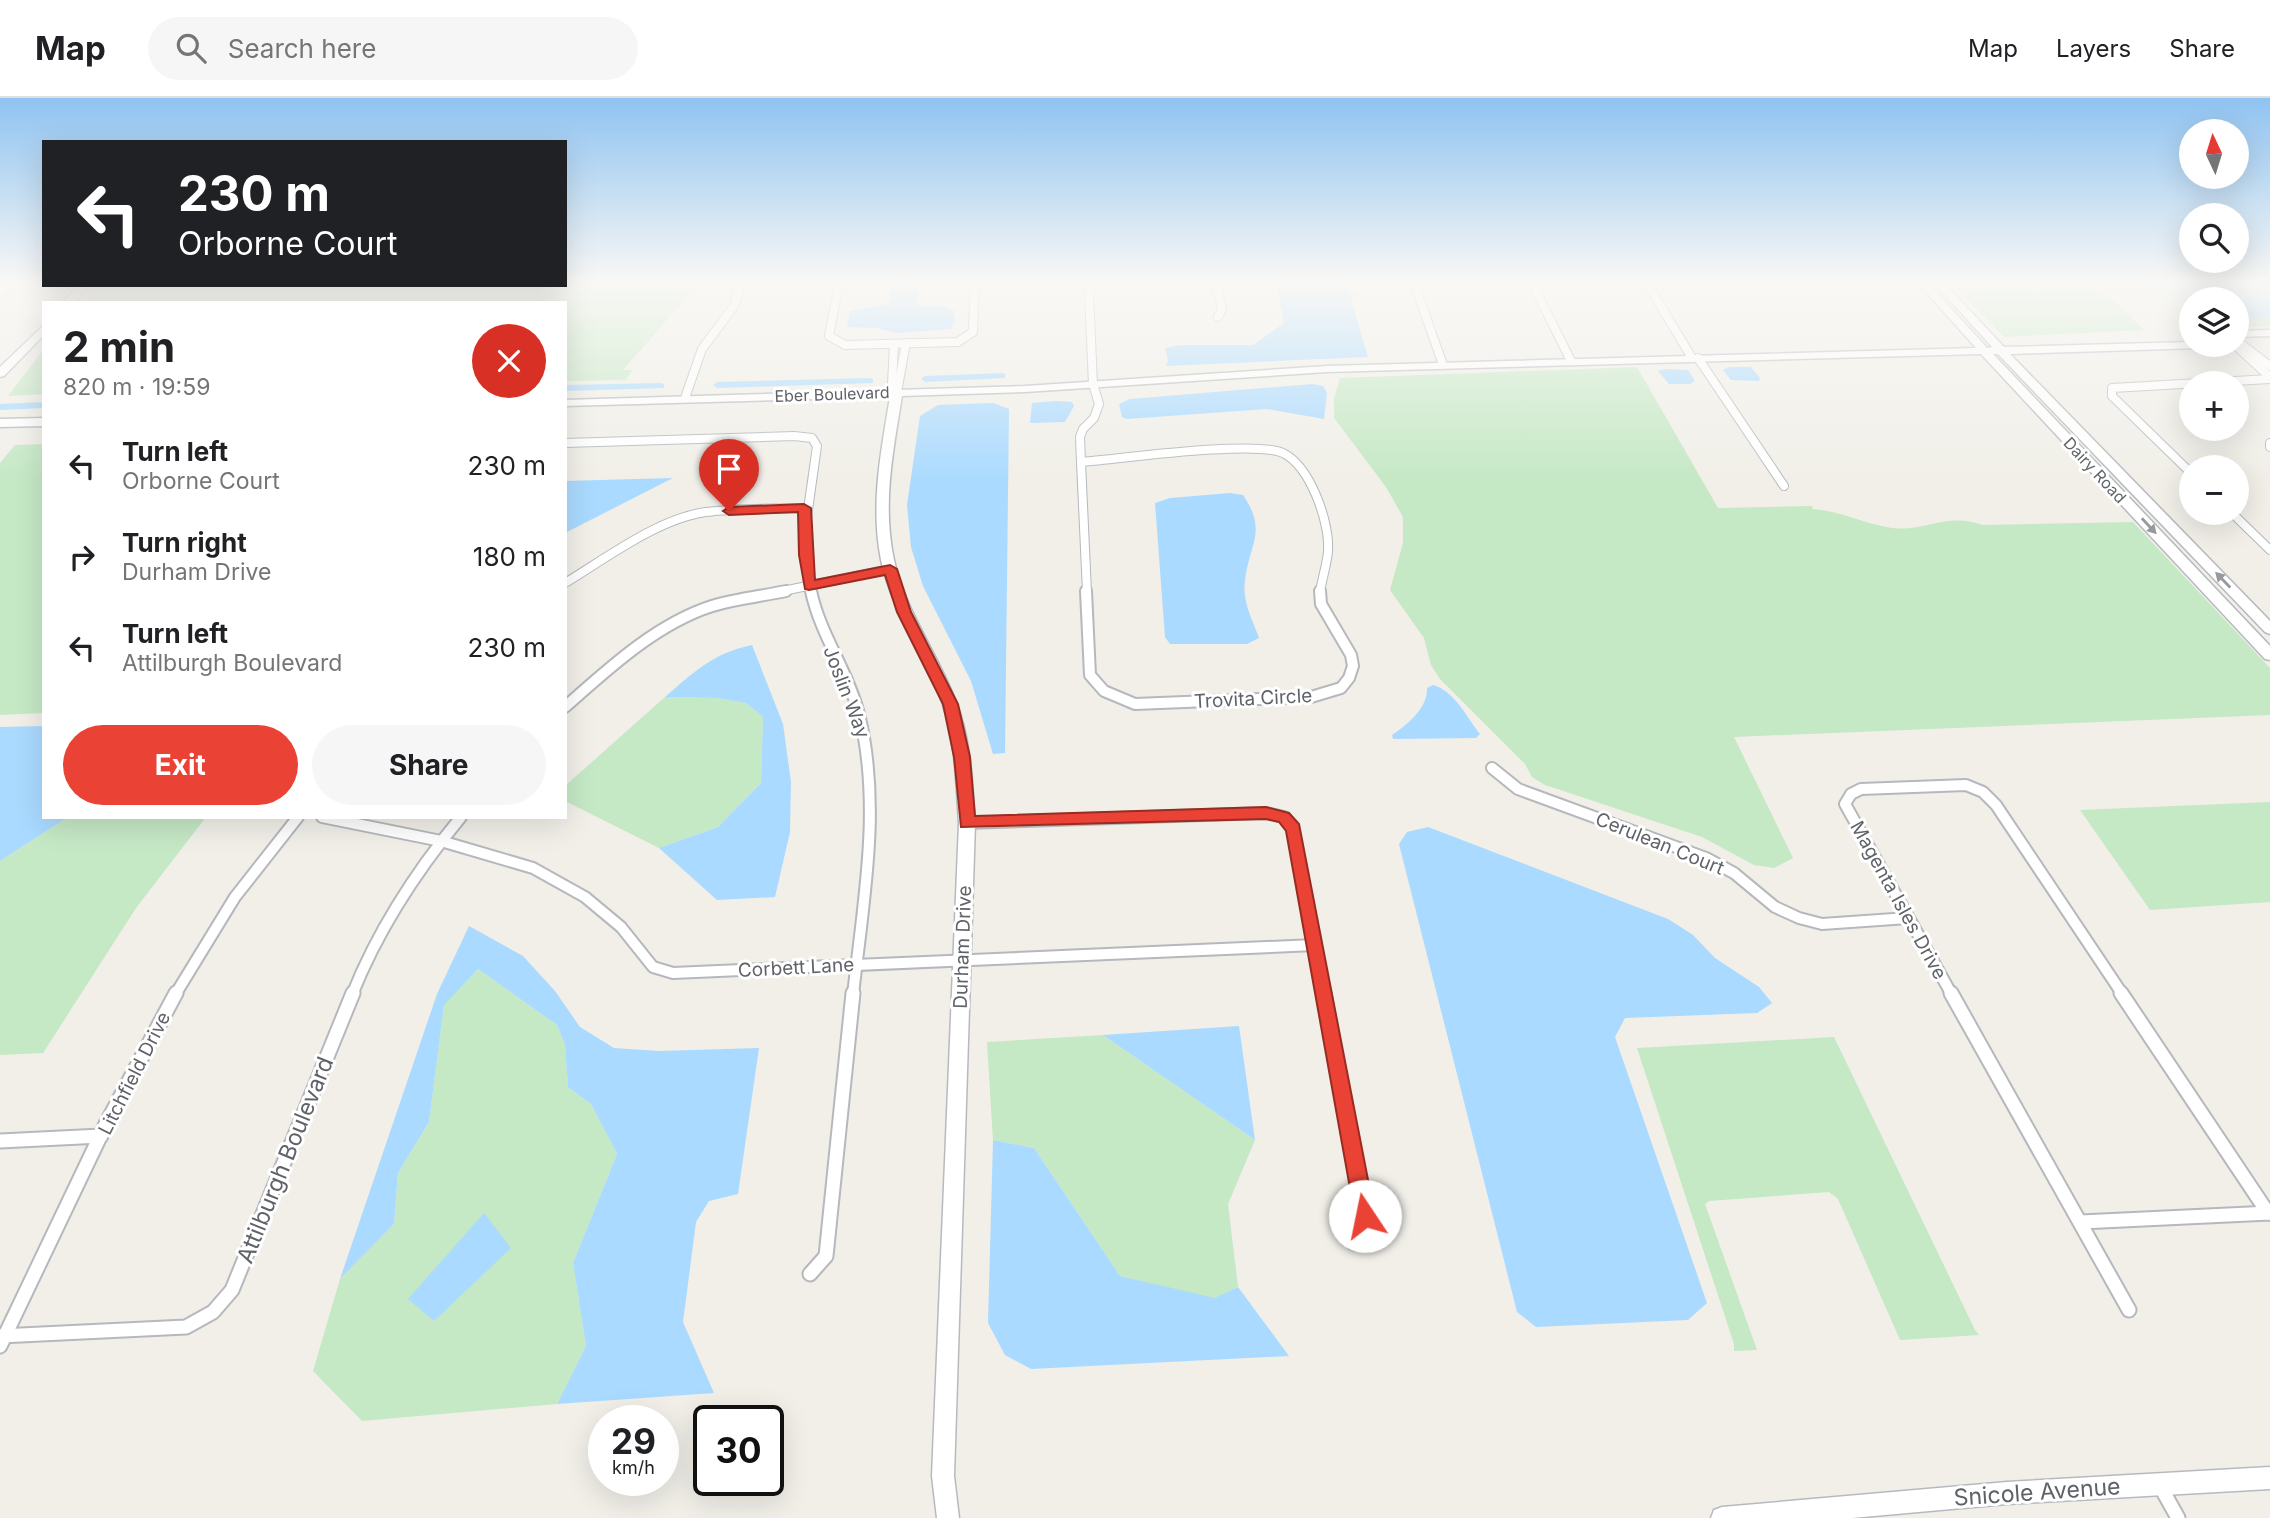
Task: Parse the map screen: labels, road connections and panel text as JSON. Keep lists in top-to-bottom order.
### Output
{
  "streets": {
    "street": [
      "Eber Boulevard",
      "Dairy Road",
      "Joslin Way",
      "Trovita Circle",
      "Cerulean Court",
      "Magenta Isles Drive",
      "Durham Drive",
      "Corbett Lane",
      "Litchfield Drive",
      "Attilburgh Boulevard",
      "Snicole Avenue"
    ]
  },
  "crossings": [
    ["Eber Boulevard", "Trovita Circle"],
    ["Eber Boulevard", "Durham Drive"],
    ["Joslin Way", "Corbett Lane"],
    ["Cerulean Court", "Magenta Isles Drive"],
    ["Durham Drive", "Corbett Lane"],
    ["Corbett Lane", "Attilburgh Boulevard"],
    ["Litchfield Drive", "Attilburgh Boulevard"]
  ],
  "north": "top",
  "page": {
    "header": "Map",
    "search": "Search here",
    "nav": ["Map", "Layers", "Share"],
    "map_buttons": ["+", "−"],
    "turn": ["230 m", "Orborne Court"],
    "heading": ["2 min", "820 m · 19:59"],
    "list": [
      {
        "name": "Turn left",
        "note": "Orborne Court",
        "value": "230 m"
      },
      {
        "name": "Turn right",
        "note": "Durham Drive",
        "value": "180 m"
      },
      {
        "name": "Turn left",
        "note": "Attilburgh Boulevard",
        "value": "230 m"
      }
    ],
    "buttons": ["Exit", "Share"],
    "speed": "29 km/h",
    "limit": "30"
  }
}
